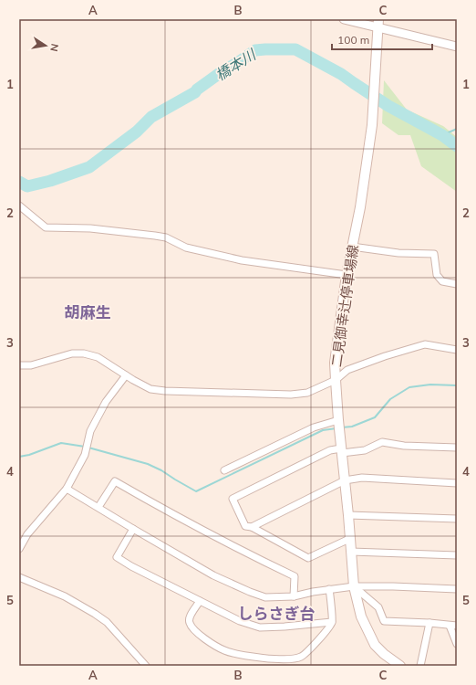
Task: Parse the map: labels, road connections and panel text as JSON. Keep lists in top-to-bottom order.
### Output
{
  "streets": {
    "main road": ["二見御幸辻停車場線"]
  },
  "districts": ["胡麻生", "しらさぎ台"],
  "water": ["橋本川"],
  "scale_bar": "100 m",
  "north": "right",
  "grid": {
    "columns": ["A", "B", "C"],
    "rows": [
      "1",
      "2",
      "3",
      "4",
      "5"
    ]
  }
}
